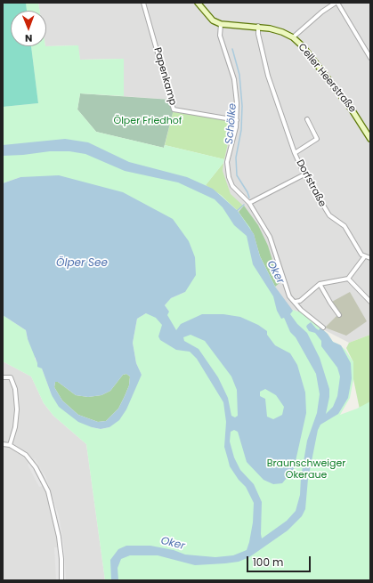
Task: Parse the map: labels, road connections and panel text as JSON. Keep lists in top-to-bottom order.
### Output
{
  "streets": {
    "main road": ["Celler Heerstraße"],
    "street": ["Papenkamp", "Dorfstraße"]
  },
  "crossings": [
    ["Celler Heerstraße", "Dorfstraße"]
  ],
  "water": ["Schölke", "Ölper See", "Oker"],
  "parks": ["Ölper Friedhof", "Braunschweiger Okeraue"],
  "scale_bar": "100 m",
  "north": "bottom"
}
